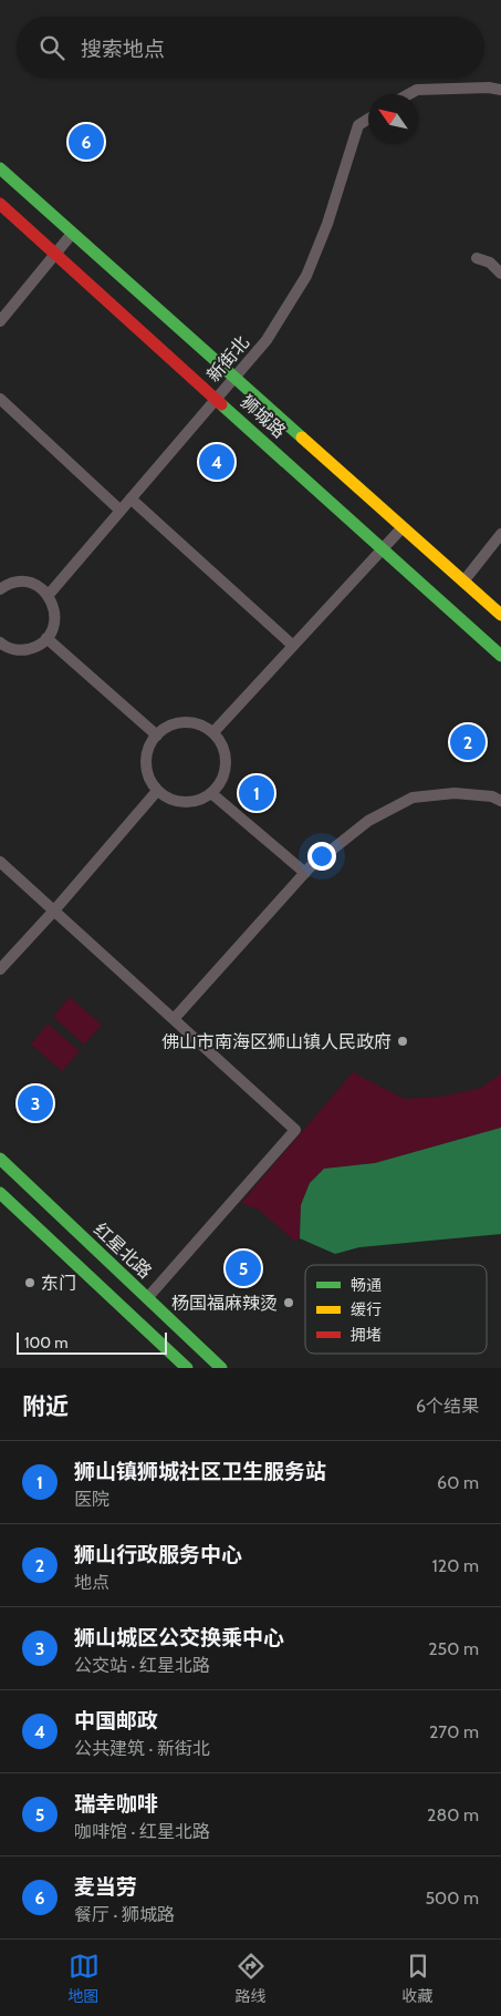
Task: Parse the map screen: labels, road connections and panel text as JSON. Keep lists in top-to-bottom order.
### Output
{
  "streets": {
    "street": ["新街北", "狮城路", "红星北路"]
  },
  "crossings": [
    ["新街北", "狮城路"]
  ],
  "places": ["佛山市南海区狮山镇人民政府", "东门", "杨国福麻辣烫"],
  "legend": ["畅通", "缓行", "拥堵"],
  "scale_bar": "100 m",
  "north": "top left",
  "page": {
    "search": "搜索地点",
    "pins": [
      "6",
      "4",
      "2",
      "1",
      "3",
      "5"
    ],
    "scale": "100 m",
    "heading": ["附近", "6个结果"],
    "list": [
      {
        "mark": "1",
        "name": "狮山镇狮城社区卫生服务站",
        "note": "医院",
        "value": "60 m"
      },
      {
        "mark": "2",
        "name": "狮山行政服务中心",
        "note": "地点",
        "value": "120 m"
      },
      {
        "mark": "3",
        "name": "狮山城区公交换乘中心",
        "note": "公交站 · 红星北路",
        "value": "250 m"
      },
      {
        "mark": "4",
        "name": "中国邮政",
        "note": "公共建筑 · 新街北",
        "value": "270 m"
      },
      {
        "mark": "5",
        "name": "瑞幸咖啡",
        "note": "咖啡馆 · 红星北路",
        "value": "280 m"
      },
      {
        "mark": "6",
        "name": "麦当劳",
        "note": "餐厅 · 狮城路",
        "value": "500 m"
      }
    ],
    "nav": ["地图", "路线", "收藏"]
  }
}
